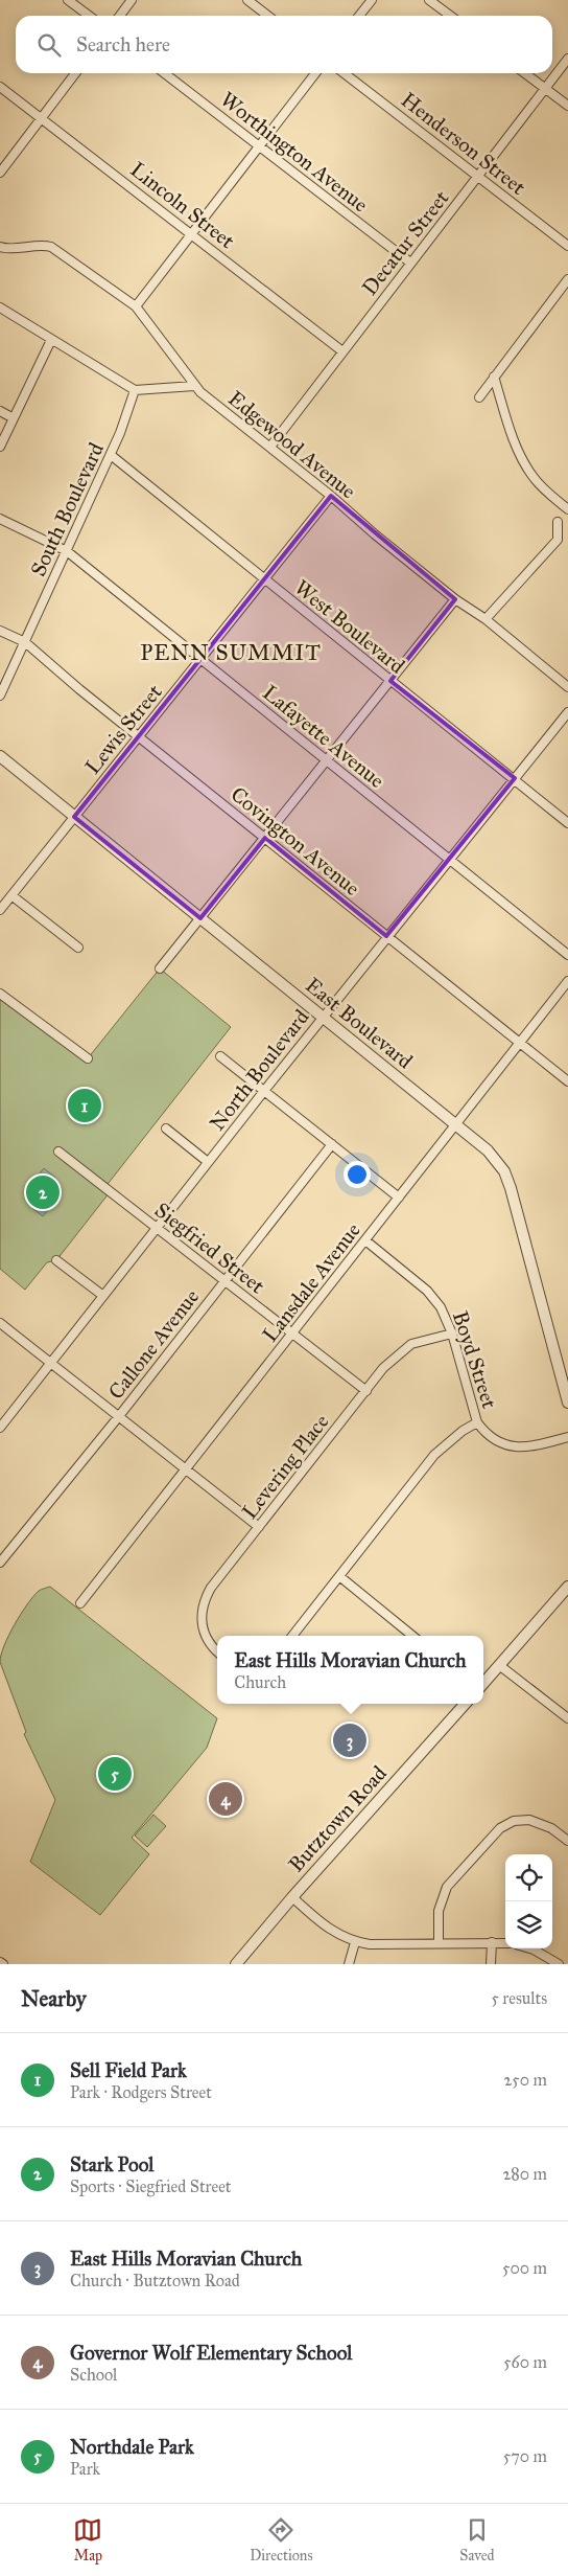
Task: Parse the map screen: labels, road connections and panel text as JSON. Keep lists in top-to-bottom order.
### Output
{
  "streets": {
    "street": [
      "Henderson Street",
      "Worthington Avenue",
      "Lincoln Street",
      "Decatur Street",
      "Edgewood Avenue",
      "South Boulevard",
      "West Boulevard",
      "Lewis Street",
      "Lafayette Avenue",
      "Covington Avenue",
      "East Boulevard",
      "North Boulevard",
      "Siegfried Street",
      "Lansdale Avenue",
      "Callone Avenue",
      "Boyd Street",
      "Levering Place",
      "Butztown Road"
    ]
  },
  "crossings": [
    ["Henderson Street", "Decatur Street"],
    ["Worthington Avenue", "Decatur Street"],
    ["Lincoln Street", "Decatur Street"],
    ["Decatur Street", "Edgewood Avenue"],
    ["Edgewood Avenue", "Lewis Street"],
    ["South Boulevard", "West Boulevard"],
    ["South Boulevard", "Lafayette Avenue"],
    ["South Boulevard", "Covington Avenue"],
    ["West Boulevard", "Lewis Street"],
    ["West Boulevard", "North Boulevard"],
    ["Lewis Street", "Lafayette Avenue"],
    ["Lewis Street", "Covington Avenue"],
    ["Lewis Street", "East Boulevard"],
    ["Lafayette Avenue", "North Boulevard"],
    ["Covington Avenue", "North Boulevard"],
    ["Covington Avenue", "Lansdale Avenue"],
    ["East Boulevard", "North Boulevard"],
    ["East Boulevard", "Lansdale Avenue"],
    ["North Boulevard", "Siegfried Street"],
    ["Siegfried Street", "Lansdale Avenue"],
    ["Siegfried Street", "Callone Avenue"],
    ["Siegfried Street", "Levering Place"],
    ["Lansdale Avenue", "Boyd Street"],
    ["Boyd Street", "Levering Place"]
  ],
  "districts": ["PENN SUMMIT"],
  "page": {
    "search": "Search here",
    "pins": [
      "1",
      "2",
      "3",
      "5",
      "4"
    ],
    "popup": ["East Hills Moravian Church", "Church"],
    "heading": ["Nearby", "5 results"],
    "list": [
      {
        "mark": "1",
        "name": "Sell Field Park",
        "note": "Park · Rodgers Street",
        "value": "250 m"
      },
      {
        "mark": "2",
        "name": "Stark Pool",
        "note": "Sports · Siegfried Street",
        "value": "280 m"
      },
      {
        "mark": "3",
        "name": "East Hills Moravian Church",
        "note": "Church · Butztown Road",
        "value": "500 m"
      },
      {
        "mark": "4",
        "name": "Governor Wolf Elementary School",
        "note": "School",
        "value": "560 m"
      },
      {
        "mark": "5",
        "name": "Northdale Park",
        "note": "Park",
        "value": "570 m"
      }
    ],
    "nav": ["Map", "Directions", "Saved"]
  }
}
